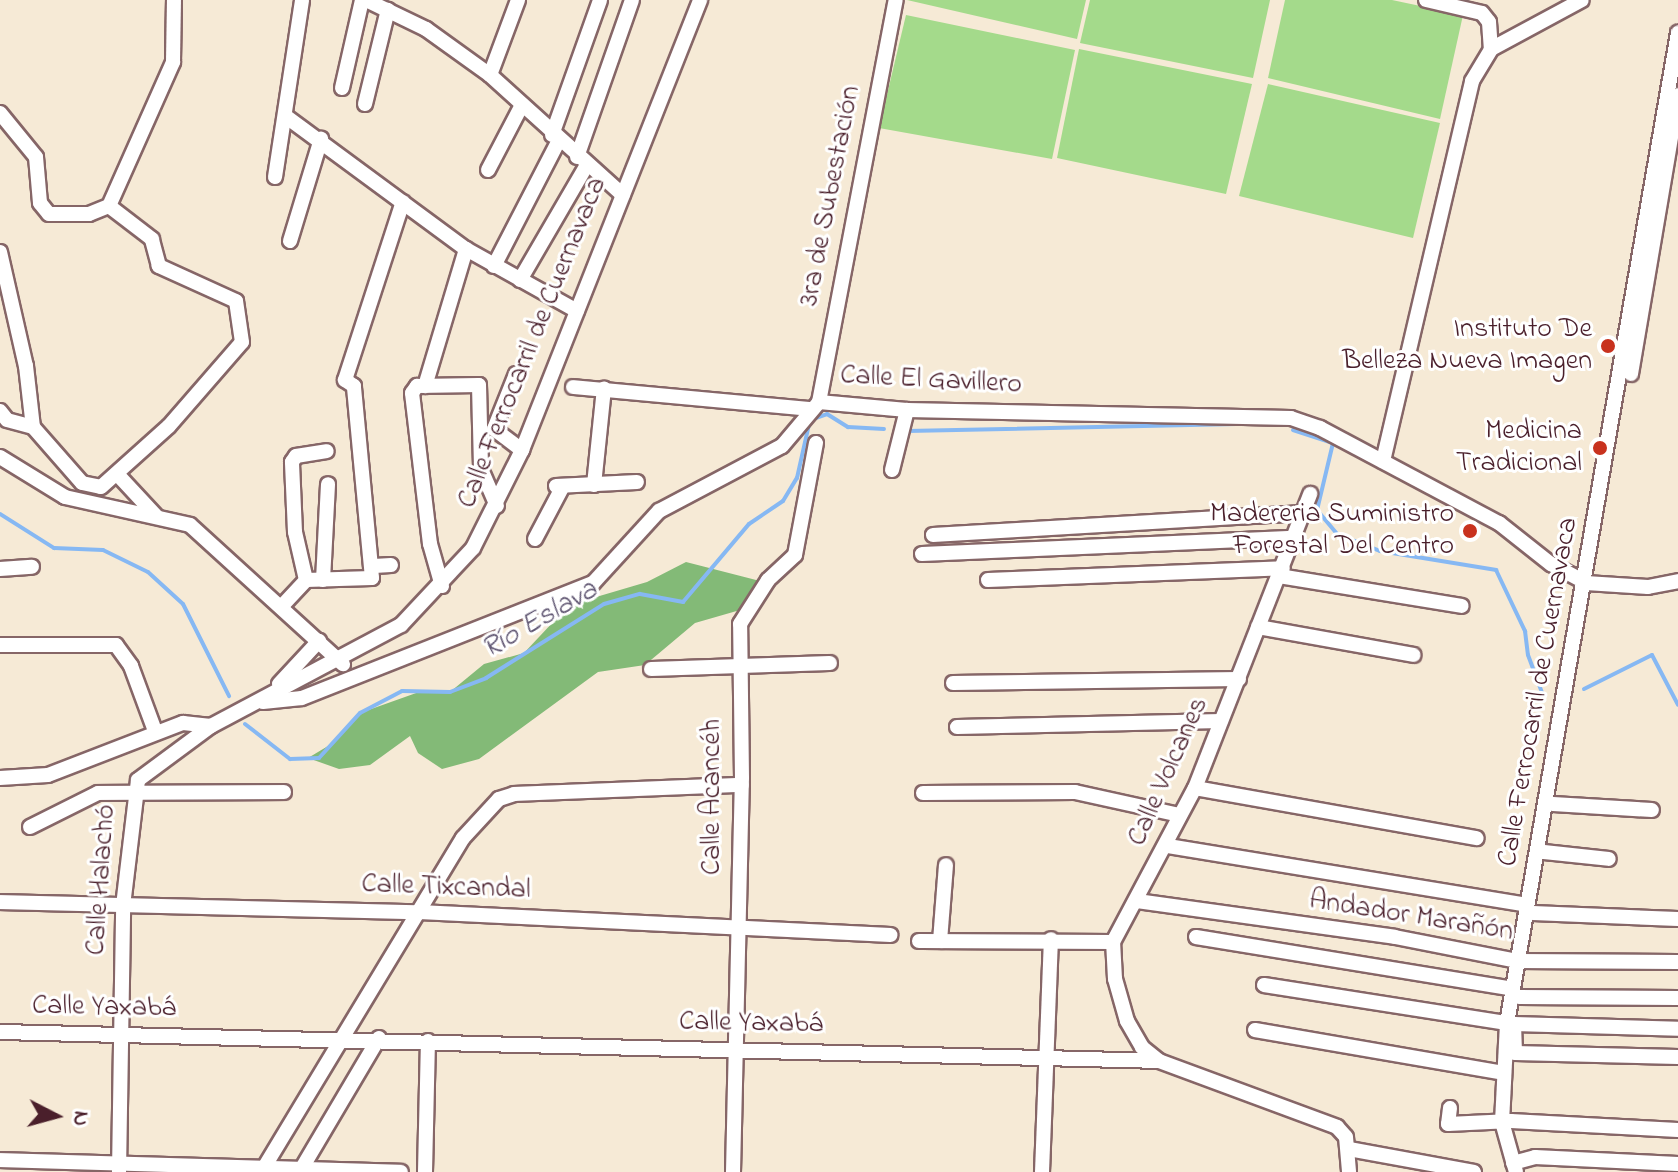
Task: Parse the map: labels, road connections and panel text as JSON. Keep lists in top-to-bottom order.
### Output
{
  "streets": {
    "street": [
      "3ra de Subestación",
      "Calle Ferrocarril de Cuernavaca",
      "Calle El Gavillero",
      "Calle Volcanes",
      "Calle Acancéh",
      "Calle Halachó",
      "Calle Tixcandal",
      "Andador Marañón",
      "Calle Yaxabá"
    ]
  },
  "crossings": [
    ["3ra de Subestación", "Calle El Gavillero"],
    ["Calle Ferrocarril de Cuernavaca", "Calle El Gavillero"],
    ["Calle Ferrocarril de Cuernavaca", "Andador Marañón"],
    ["Calle Volcanes", "Andador Marañón"],
    ["Calle Acancéh", "Calle Tixcandal"],
    ["Calle Acancéh", "Calle Yaxabá"],
    ["Calle Halachó", "Calle Tixcandal"],
    ["Calle Halachó", "Calle Yaxabá"]
  ],
  "water": ["Río Eslava"],
  "places": ["Instituto De Belleza Nueva Imagen", "Medicina Tradicional", "Madereria Suministro Forestal Del Centro"],
  "north": "right"
}
